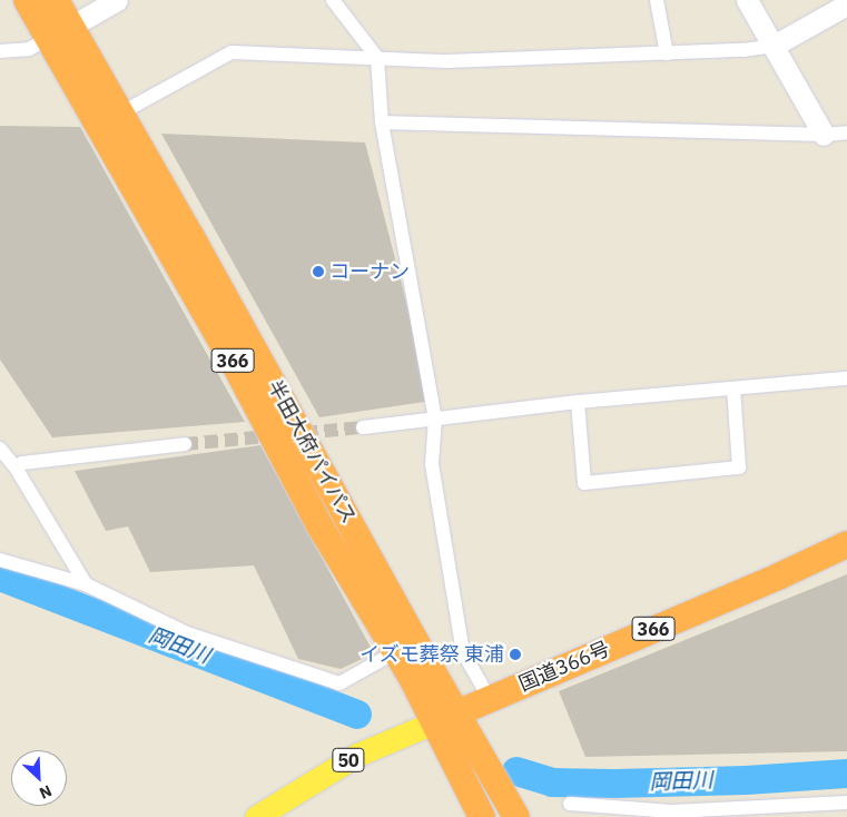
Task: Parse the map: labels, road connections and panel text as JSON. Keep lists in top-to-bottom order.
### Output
{
  "streets": {
    "highway": ["366", "半田大府パイパス", "国道366号"],
    "main road": ["50"]
  },
  "crossings": [
    ["半田大府パイパス", "国道366号"],
    ["半田大府パイパス", "50"],
    ["国道366号", "50"]
  ],
  "water": ["岡田川"],
  "places": ["コーナン", "イズモ葬祭 東浦"],
  "north": "bottom right"
}
